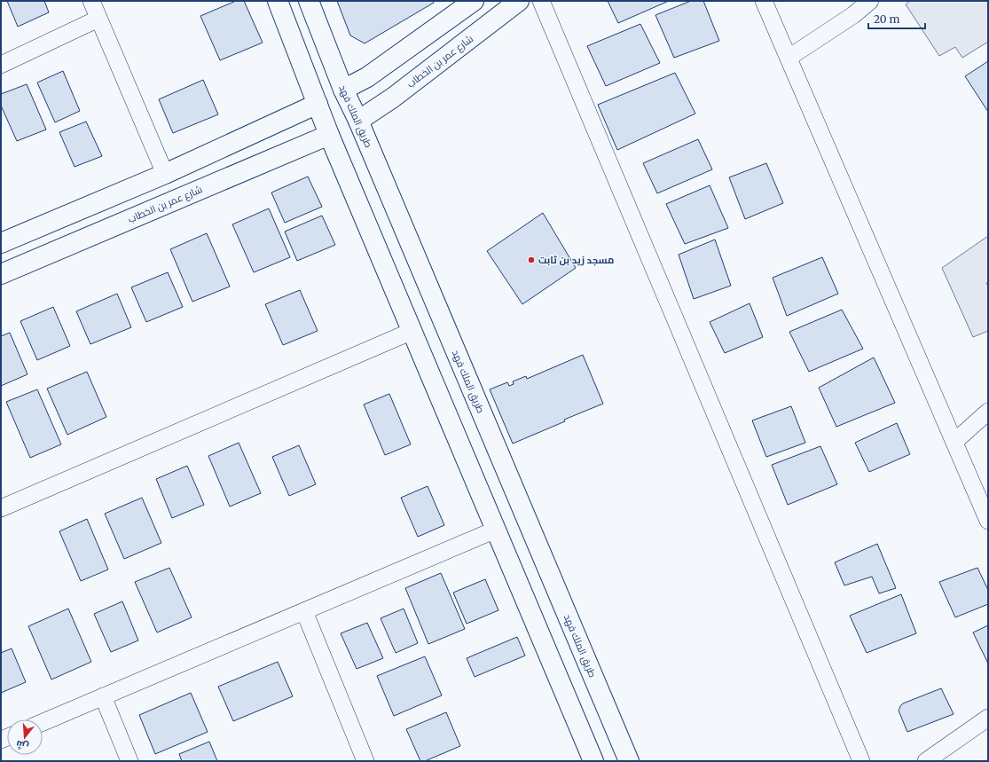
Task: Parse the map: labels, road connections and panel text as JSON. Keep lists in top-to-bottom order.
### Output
{
  "streets": {
    "main road": ["شارع عمر بن الخطاب", "طريق الملك فهد"]
  },
  "crossings": [
    ["شارع عمر بن الخطاب", "طريق الملك فهد"]
  ],
  "places": ["مسجد زيد بن ثابت"],
  "scale_bar": "20 m",
  "north": "bottom"
}
